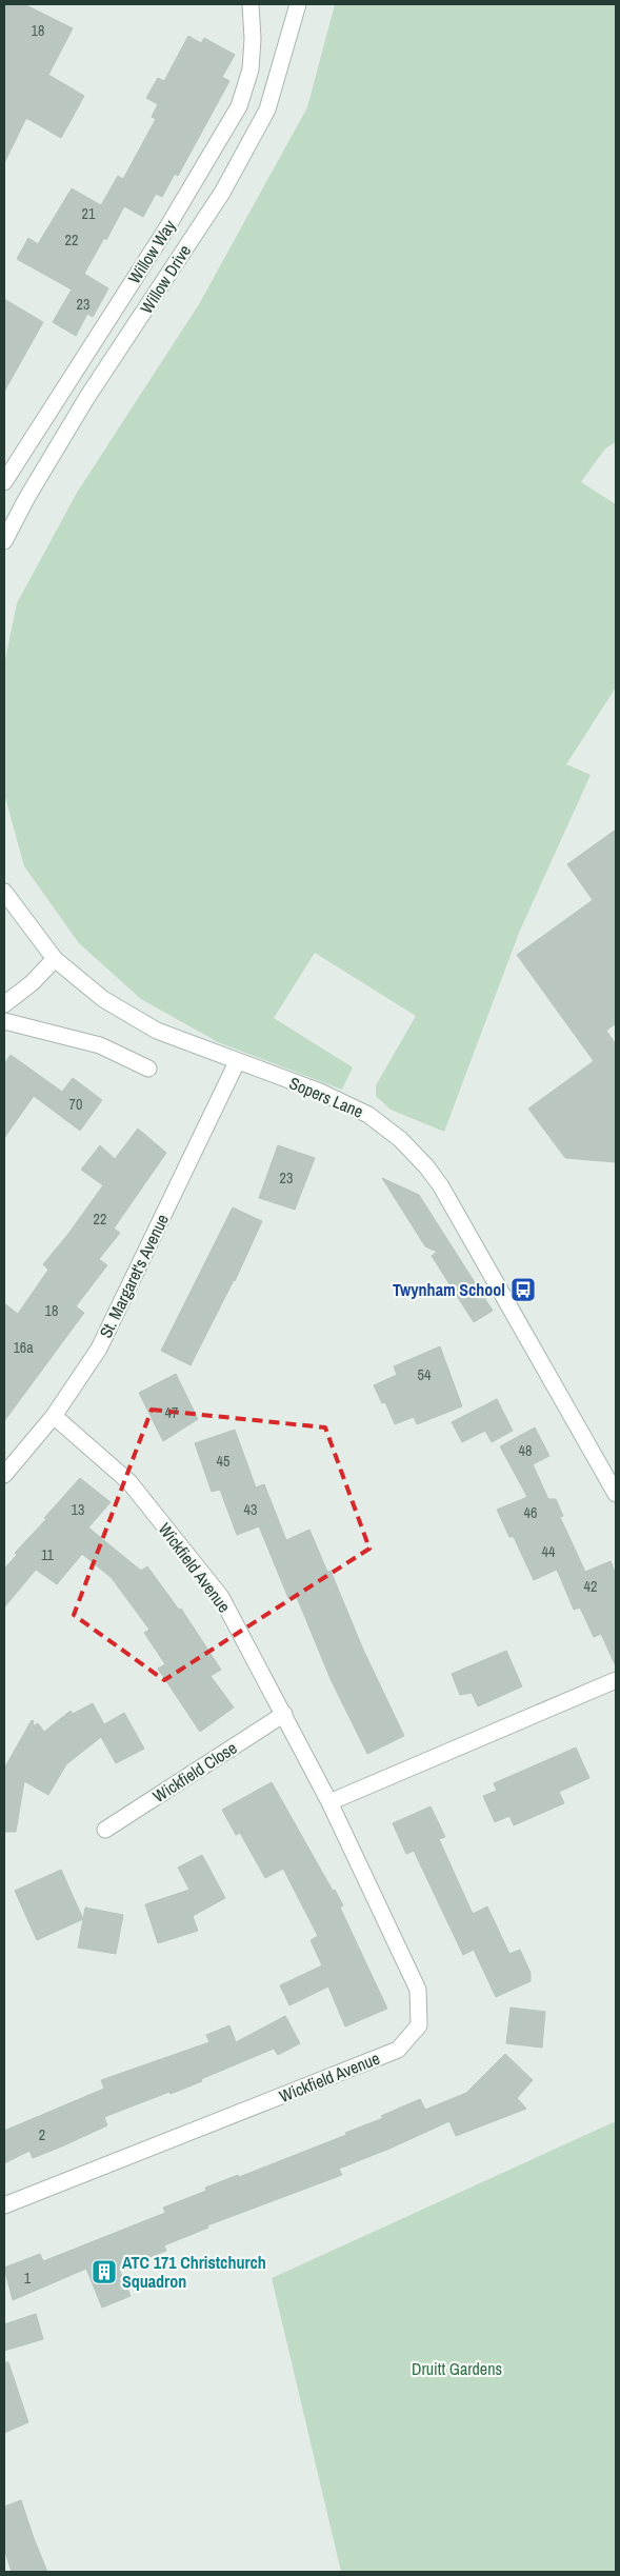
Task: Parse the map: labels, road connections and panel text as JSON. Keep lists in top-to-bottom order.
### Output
{
  "streets": {
    "street": [
      "Willow Way",
      "Willow Drive",
      "Sopers Lane",
      "St. Margaret's Avenue",
      "Wickfield Avenue",
      "Wickfield Close"
    ]
  },
  "crossings": [
    ["Sopers Lane", "St. Margaret's Avenue"],
    ["St. Margaret's Avenue", "Wickfield Avenue"],
    ["Wickfield Avenue", "Wickfield Close"]
  ],
  "parks": ["Druitt Gardens"],
  "places": {
    "bus stop": ["Twynham School"],
    "building": ["ATC 171 Christchurch Squadron"]
  },
  "house_numbers": [
    "18",
    "21",
    "22",
    "23",
    "70",
    "23",
    "22",
    "18",
    "16a",
    "54",
    "47",
    "48",
    "45",
    "13",
    "43",
    "46",
    "44",
    "11",
    "42",
    "2",
    "1"
  ]
}
